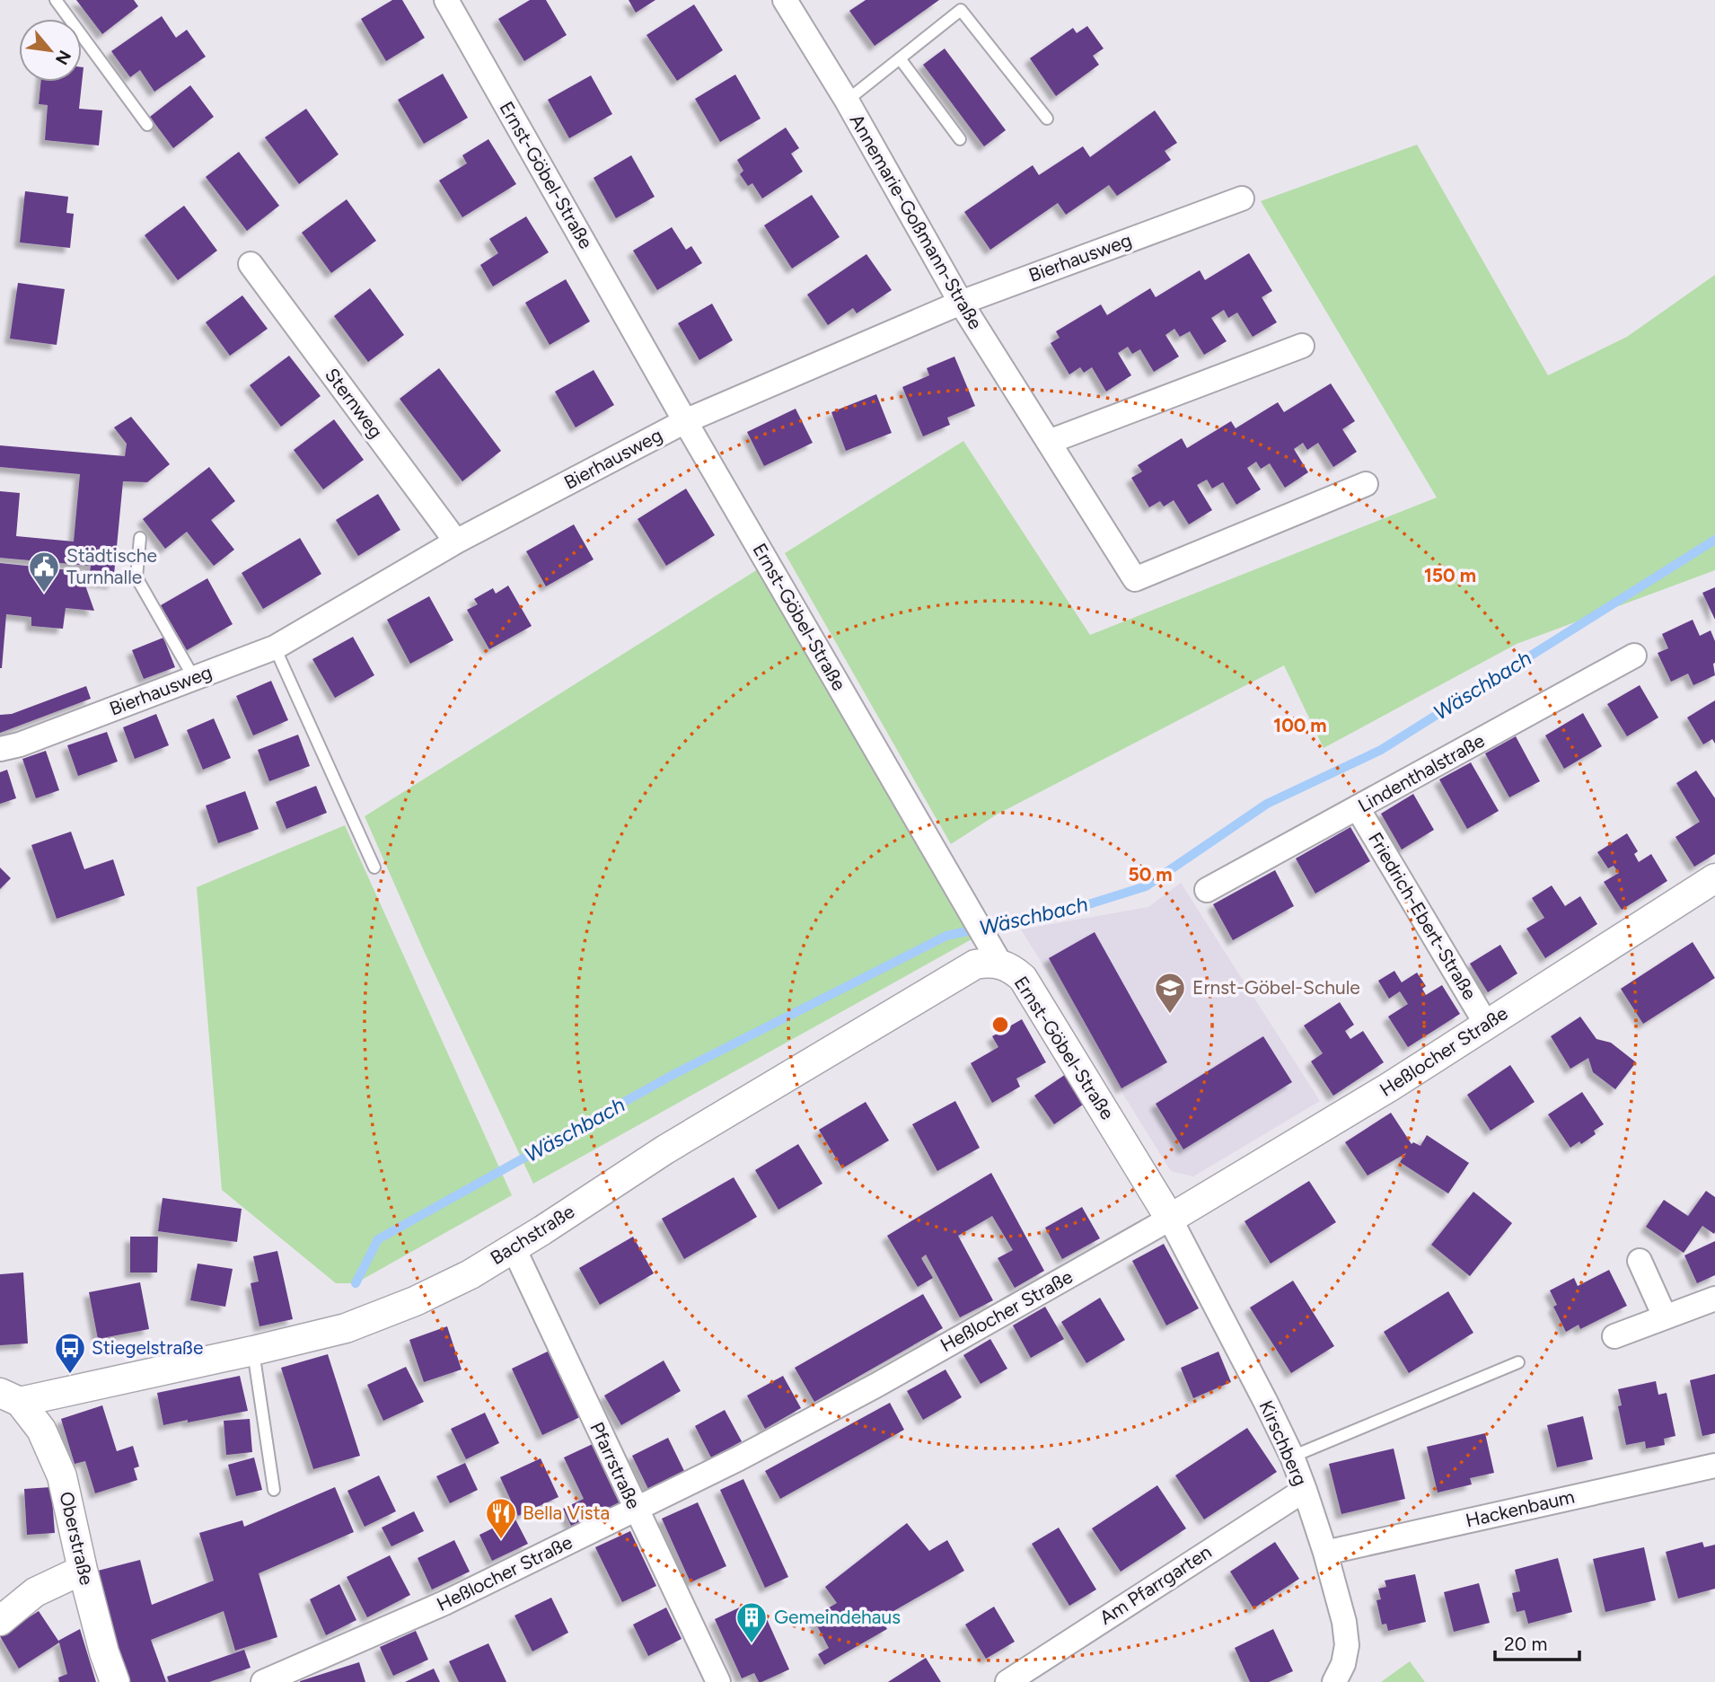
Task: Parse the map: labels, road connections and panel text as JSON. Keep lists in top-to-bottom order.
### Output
{
  "streets": {
    "street": [
      "Ernst-Göbel-Straße",
      "Annemarie-Goßmann-Straße",
      "Bierhausweg",
      "Sternweg",
      "Lindenthalstraße",
      "Friedrich-Ebert-Straße",
      "Heßlocher Straße",
      "Bachstraße",
      "Kirschberg",
      "Pfarrstraße",
      "Hackenbaum",
      "Oberstraße",
      "Am Pfarrgarten"
    ]
  },
  "crossings": [
    ["Ernst-Göbel-Straße", "Bierhausweg"],
    ["Ernst-Göbel-Straße", "Heßlocher Straße"],
    ["Ernst-Göbel-Straße", "Bachstraße"],
    ["Ernst-Göbel-Straße", "Kirschberg"],
    ["Annemarie-Goßmann-Straße", "Bierhausweg"],
    ["Bierhausweg", "Sternweg"],
    ["Lindenthalstraße", "Friedrich-Ebert-Straße"],
    ["Friedrich-Ebert-Straße", "Heßlocher Straße"],
    ["Heßlocher Straße", "Kirschberg"],
    ["Heßlocher Straße", "Pfarrstraße"],
    ["Bachstraße", "Pfarrstraße"],
    ["Bachstraße", "Oberstraße"],
    ["Kirschberg", "Hackenbaum"],
    ["Kirschberg", "Am Pfarrgarten"]
  ],
  "water": ["Wäschbach"],
  "places": {
    "public building": ["Städtische Turnhalle"],
    "school or university": ["Ernst-Göbel-Schule"],
    "bus stop": ["Stiegelstraße"],
    "restaurant": ["Bella Vista"],
    "building": ["Gemeindehaus"]
  },
  "scale_bar": "20 m",
  "north": "bottom right",
  "rings": ["150 m", "100 m", "50 m"]
}
